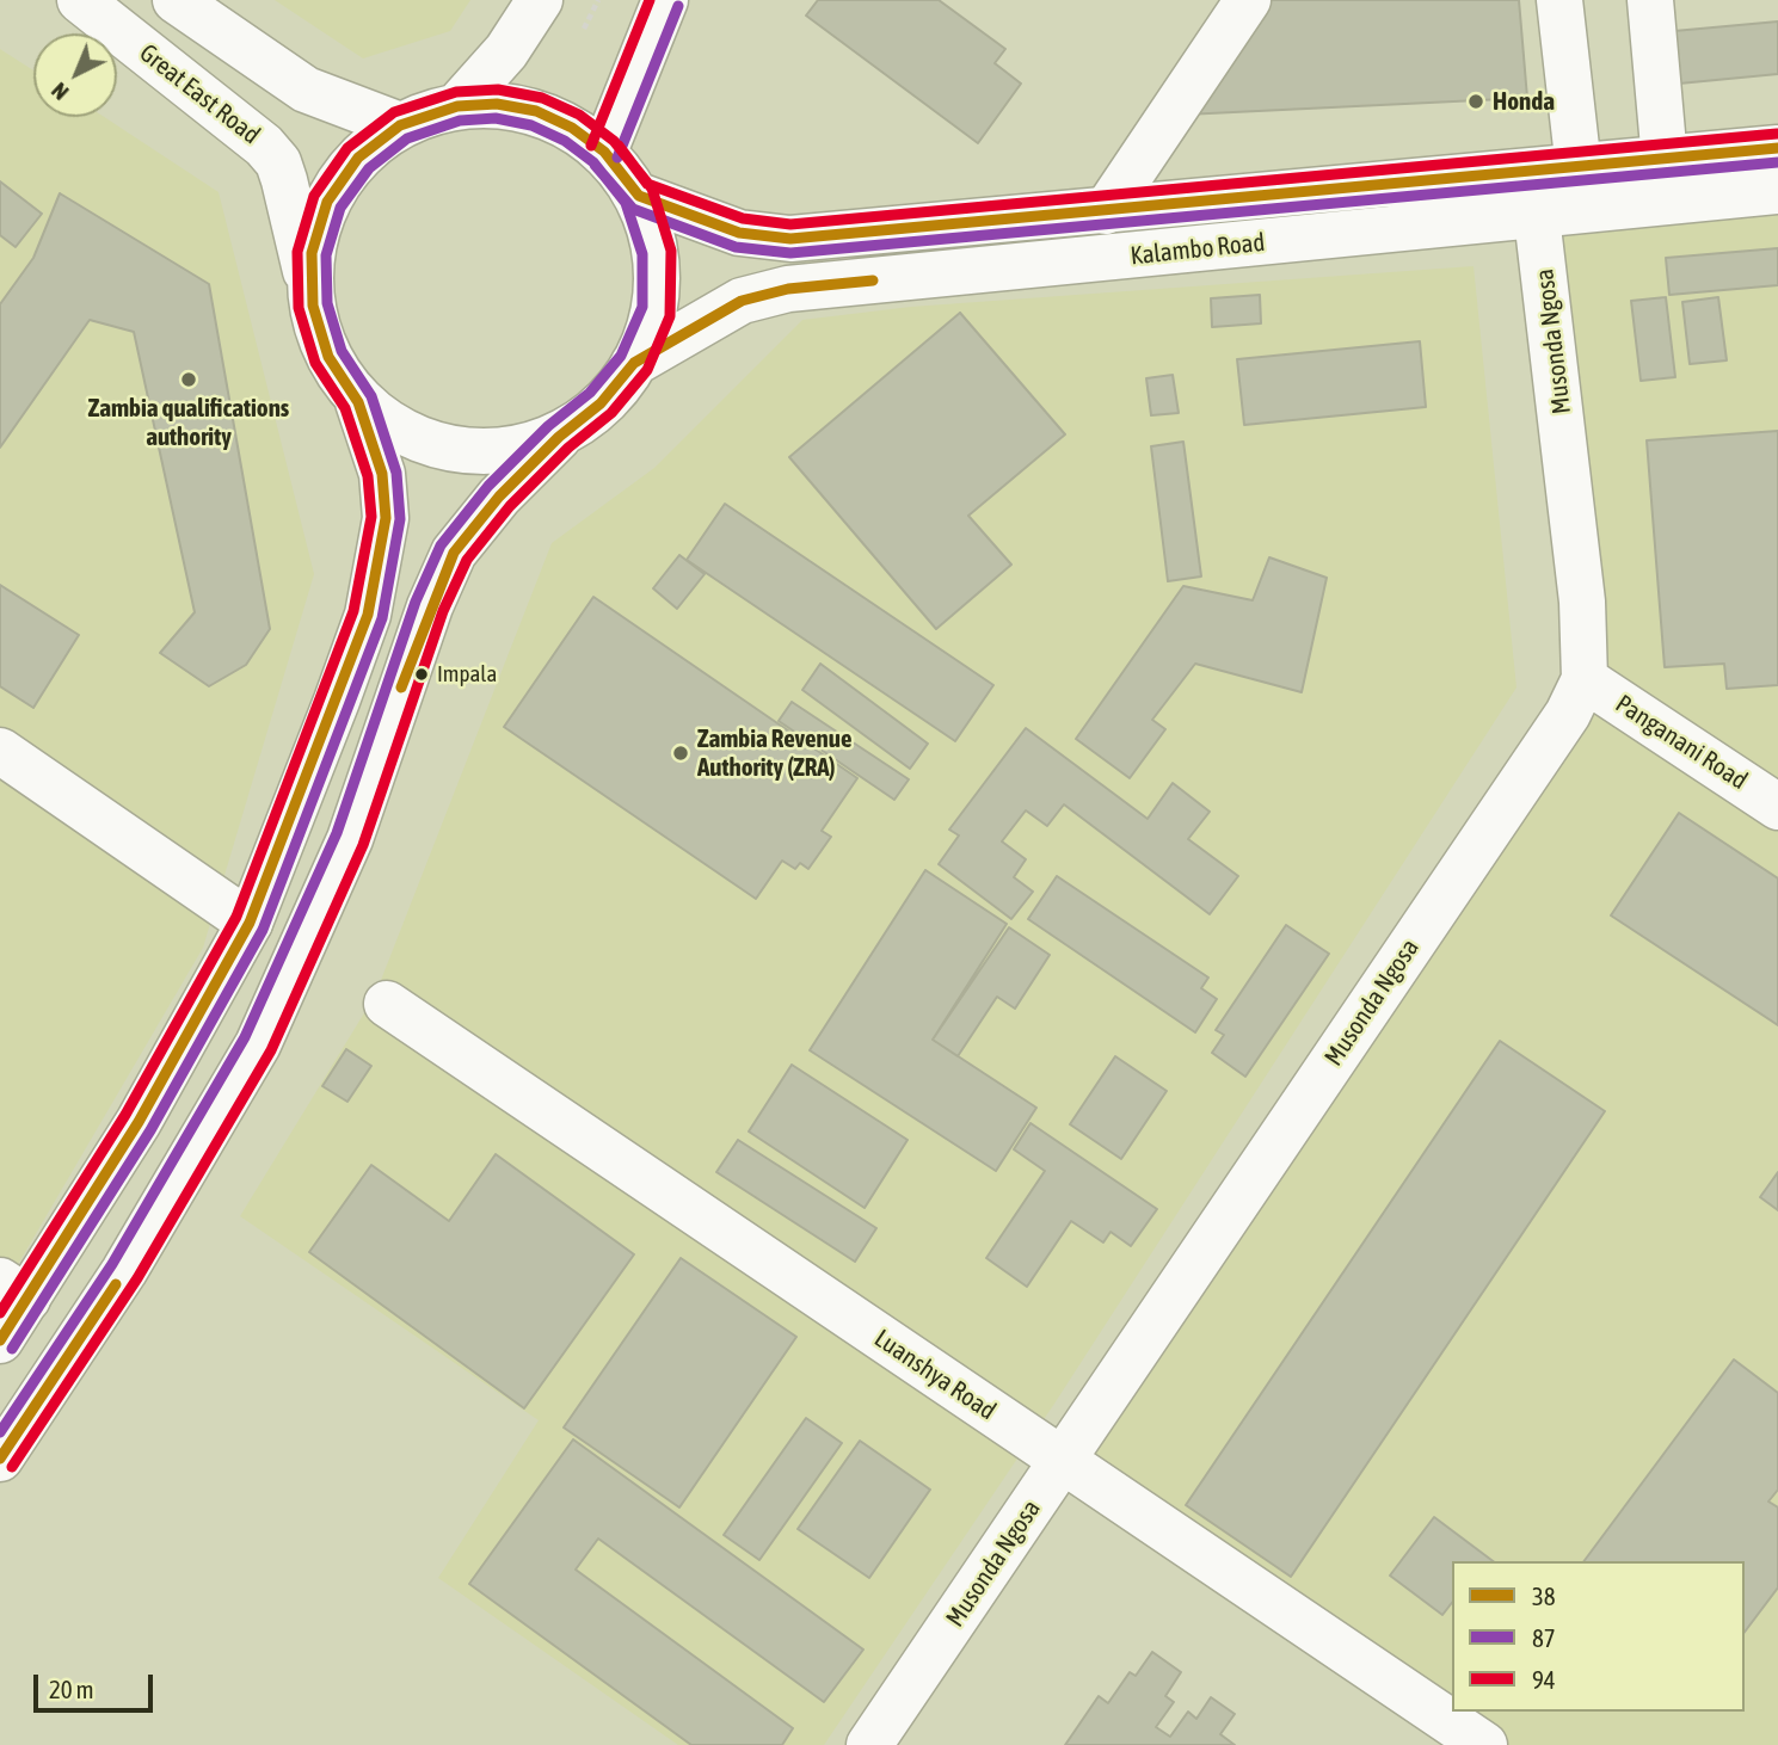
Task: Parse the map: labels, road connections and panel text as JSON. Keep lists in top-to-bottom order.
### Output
{
  "streets": {
    "main road": [
      "Great East Road",
      "Kalambo Road",
      "Musonda Ngosa",
      "Panganani Road",
      "Luanshya Road"
    ]
  },
  "crossings": [
    ["Kalambo Road", "Musonda Ngosa"],
    ["Musonda Ngosa", "Panganani Road"],
    ["Musonda Ngosa", "Luanshya Road"]
  ],
  "places": [
    "Honda",
    "Zambia qualifications authority",
    "Impala",
    "Zambia Revenue Authority (ZRA)"
  ],
  "lines": ["transit line 94", "transit line 87", "transit line 38"],
  "legend": ["38", "87", "94"],
  "scale_bar": "20 m",
  "north": "bottom left"
}
